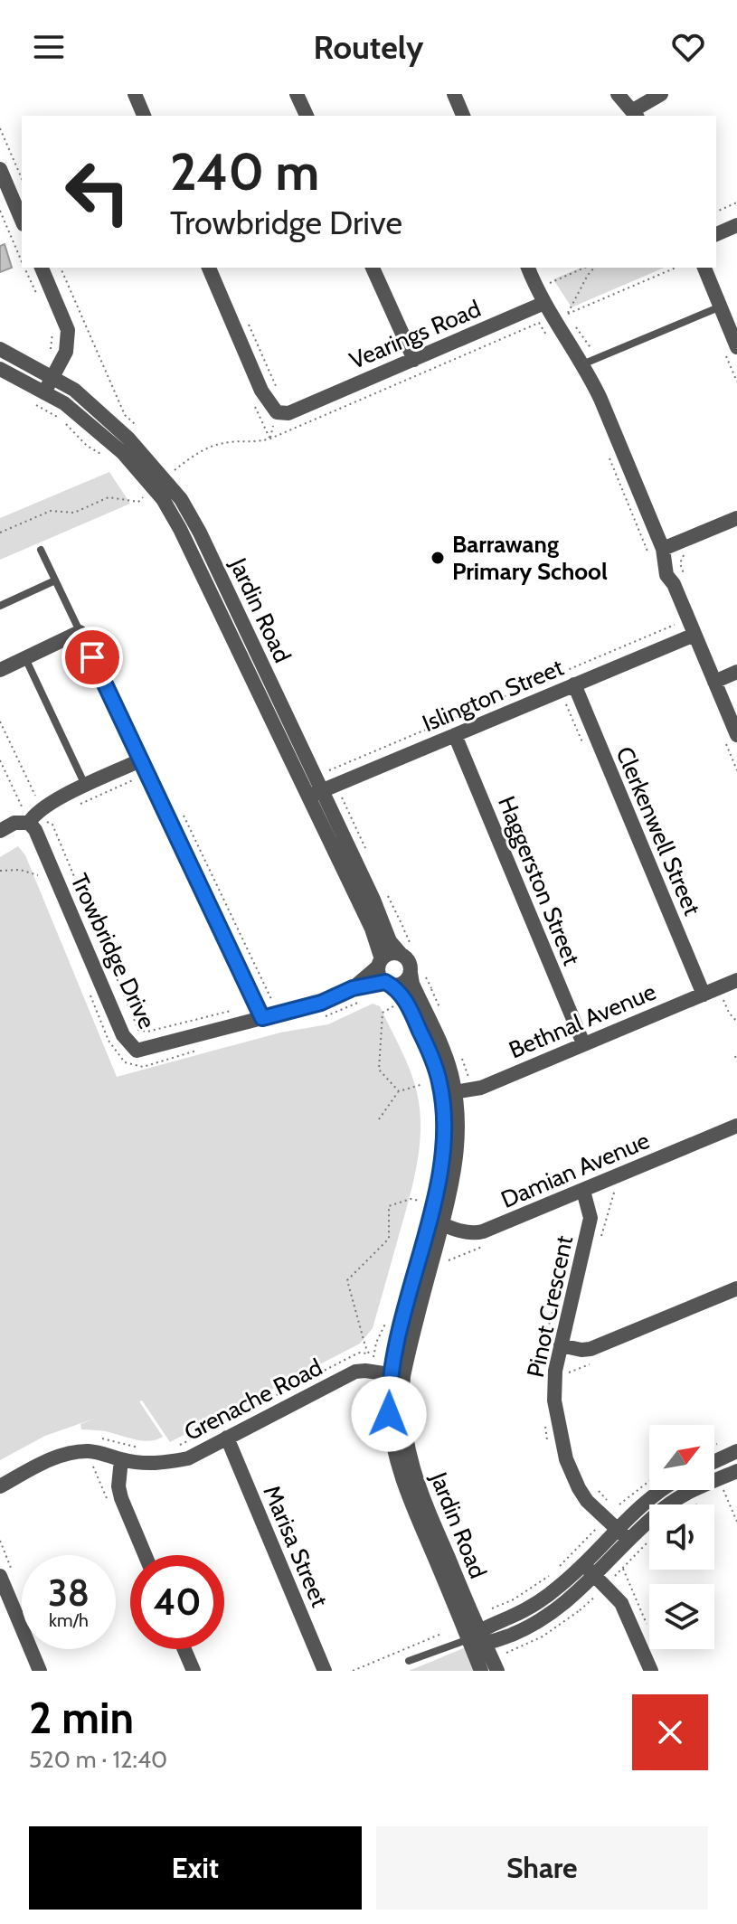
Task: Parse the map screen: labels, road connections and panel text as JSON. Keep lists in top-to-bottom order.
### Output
{
  "streets": {
    "street": [
      "Vearings Road",
      "Jardin Road",
      "Islington Street",
      "Clerkenwell Street",
      "Haggerston Street",
      "Trowbridge Drive",
      "Bethnal Avenue",
      "Damian Avenue",
      "Pinot Crescent",
      "Grenache Road",
      "Marisa Street"
    ]
  },
  "crossings": [
    ["Jardin Road", "Islington Street"],
    ["Jardin Road", "Trowbridge Drive"],
    ["Jardin Road", "Bethnal Avenue"],
    ["Jardin Road", "Damian Avenue"],
    ["Jardin Road", "Grenache Road"],
    ["Islington Street", "Clerkenwell Street"],
    ["Islington Street", "Haggerston Street"],
    ["Clerkenwell Street", "Bethnal Avenue"],
    ["Haggerston Street", "Bethnal Avenue"],
    ["Damian Avenue", "Pinot Crescent"],
    ["Grenache Road", "Marisa Street"]
  ],
  "places": ["Barrawang Primary School"],
  "north": "top right",
  "page": {
    "header": "Routely",
    "turn": ["240 m", "Trowbridge Drive"],
    "speed": "38 km/h",
    "limit": "40",
    "heading": ["2 min", "520 m · 12:40"],
    "buttons": ["Exit", "Share"]
  }
}
